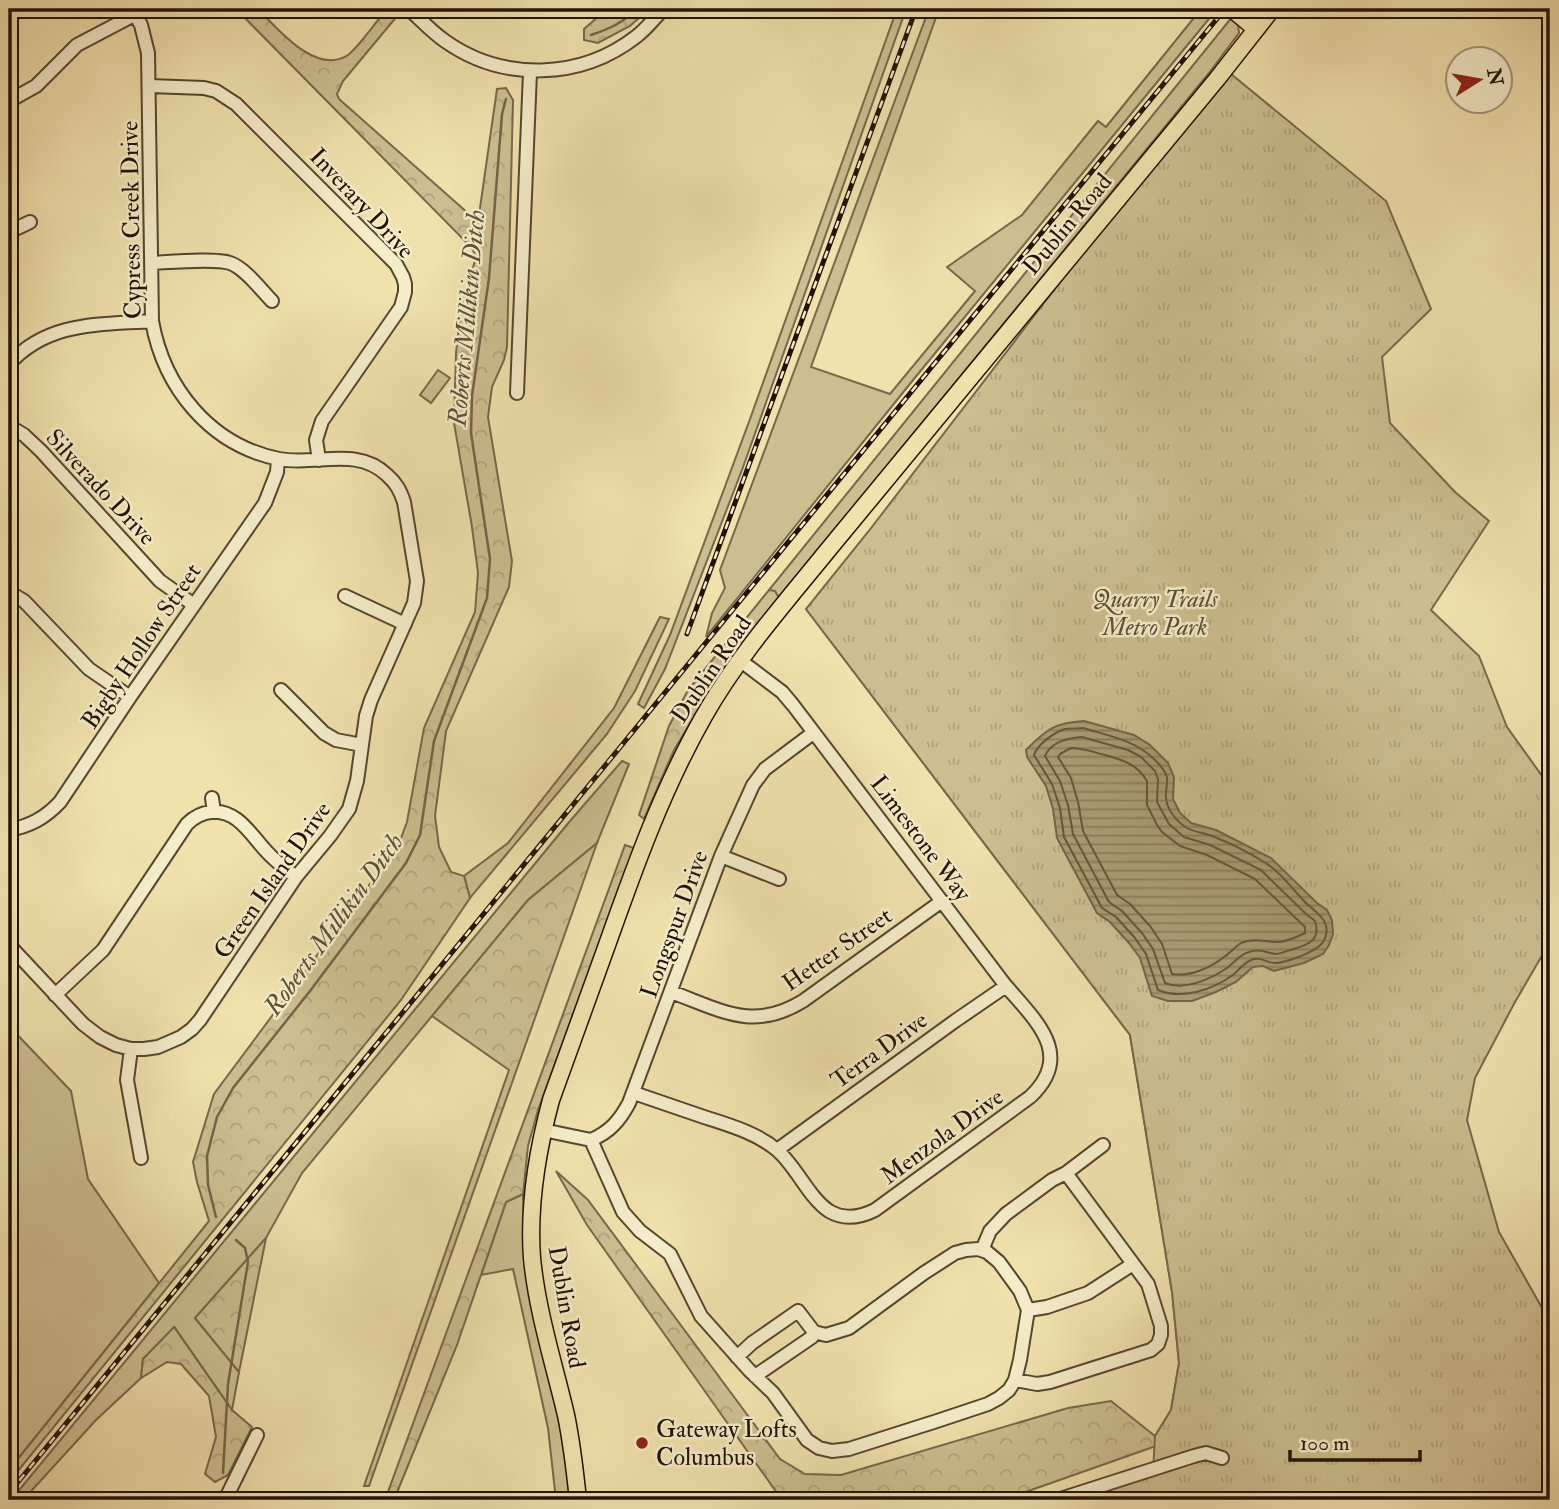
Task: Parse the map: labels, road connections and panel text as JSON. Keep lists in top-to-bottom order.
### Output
{
  "streets": {
    "main road": ["Dublin Road"],
    "street": [
      "Inverary Drive",
      "Cypress Creek Drive",
      "Silverado Drive",
      "Bigby Hollow Street",
      "Limestone Way",
      "Green Island Drive",
      "Longspur Drive",
      "Hetter Street",
      "Terra Drive",
      "Menzola Drive"
    ]
  },
  "crossings": [
    ["Inverary Drive", "Cypress Creek Drive"],
    ["Cypress Creek Drive", "Bigby Hollow Street"],
    ["Cypress Creek Drive", "Green Island Drive"],
    ["Dublin Road", "Limestone Way"],
    ["Silverado Drive", "Bigby Hollow Street"],
    ["Limestone Way", "Longspur Drive"],
    ["Limestone Way", "Hetter Street"],
    ["Limestone Way", "Terra Drive"],
    ["Limestone Way", "Menzola Drive"],
    ["Longspur Drive", "Hetter Street"],
    ["Terra Drive", "Menzola Drive"]
  ],
  "water": ["Roberts Millikin Ditch"],
  "parks": ["Quarry Trails Metro Park"],
  "places": ["Gateway Lofts Columbus"],
  "scale_bar": "100 m",
  "north": "right"
}
